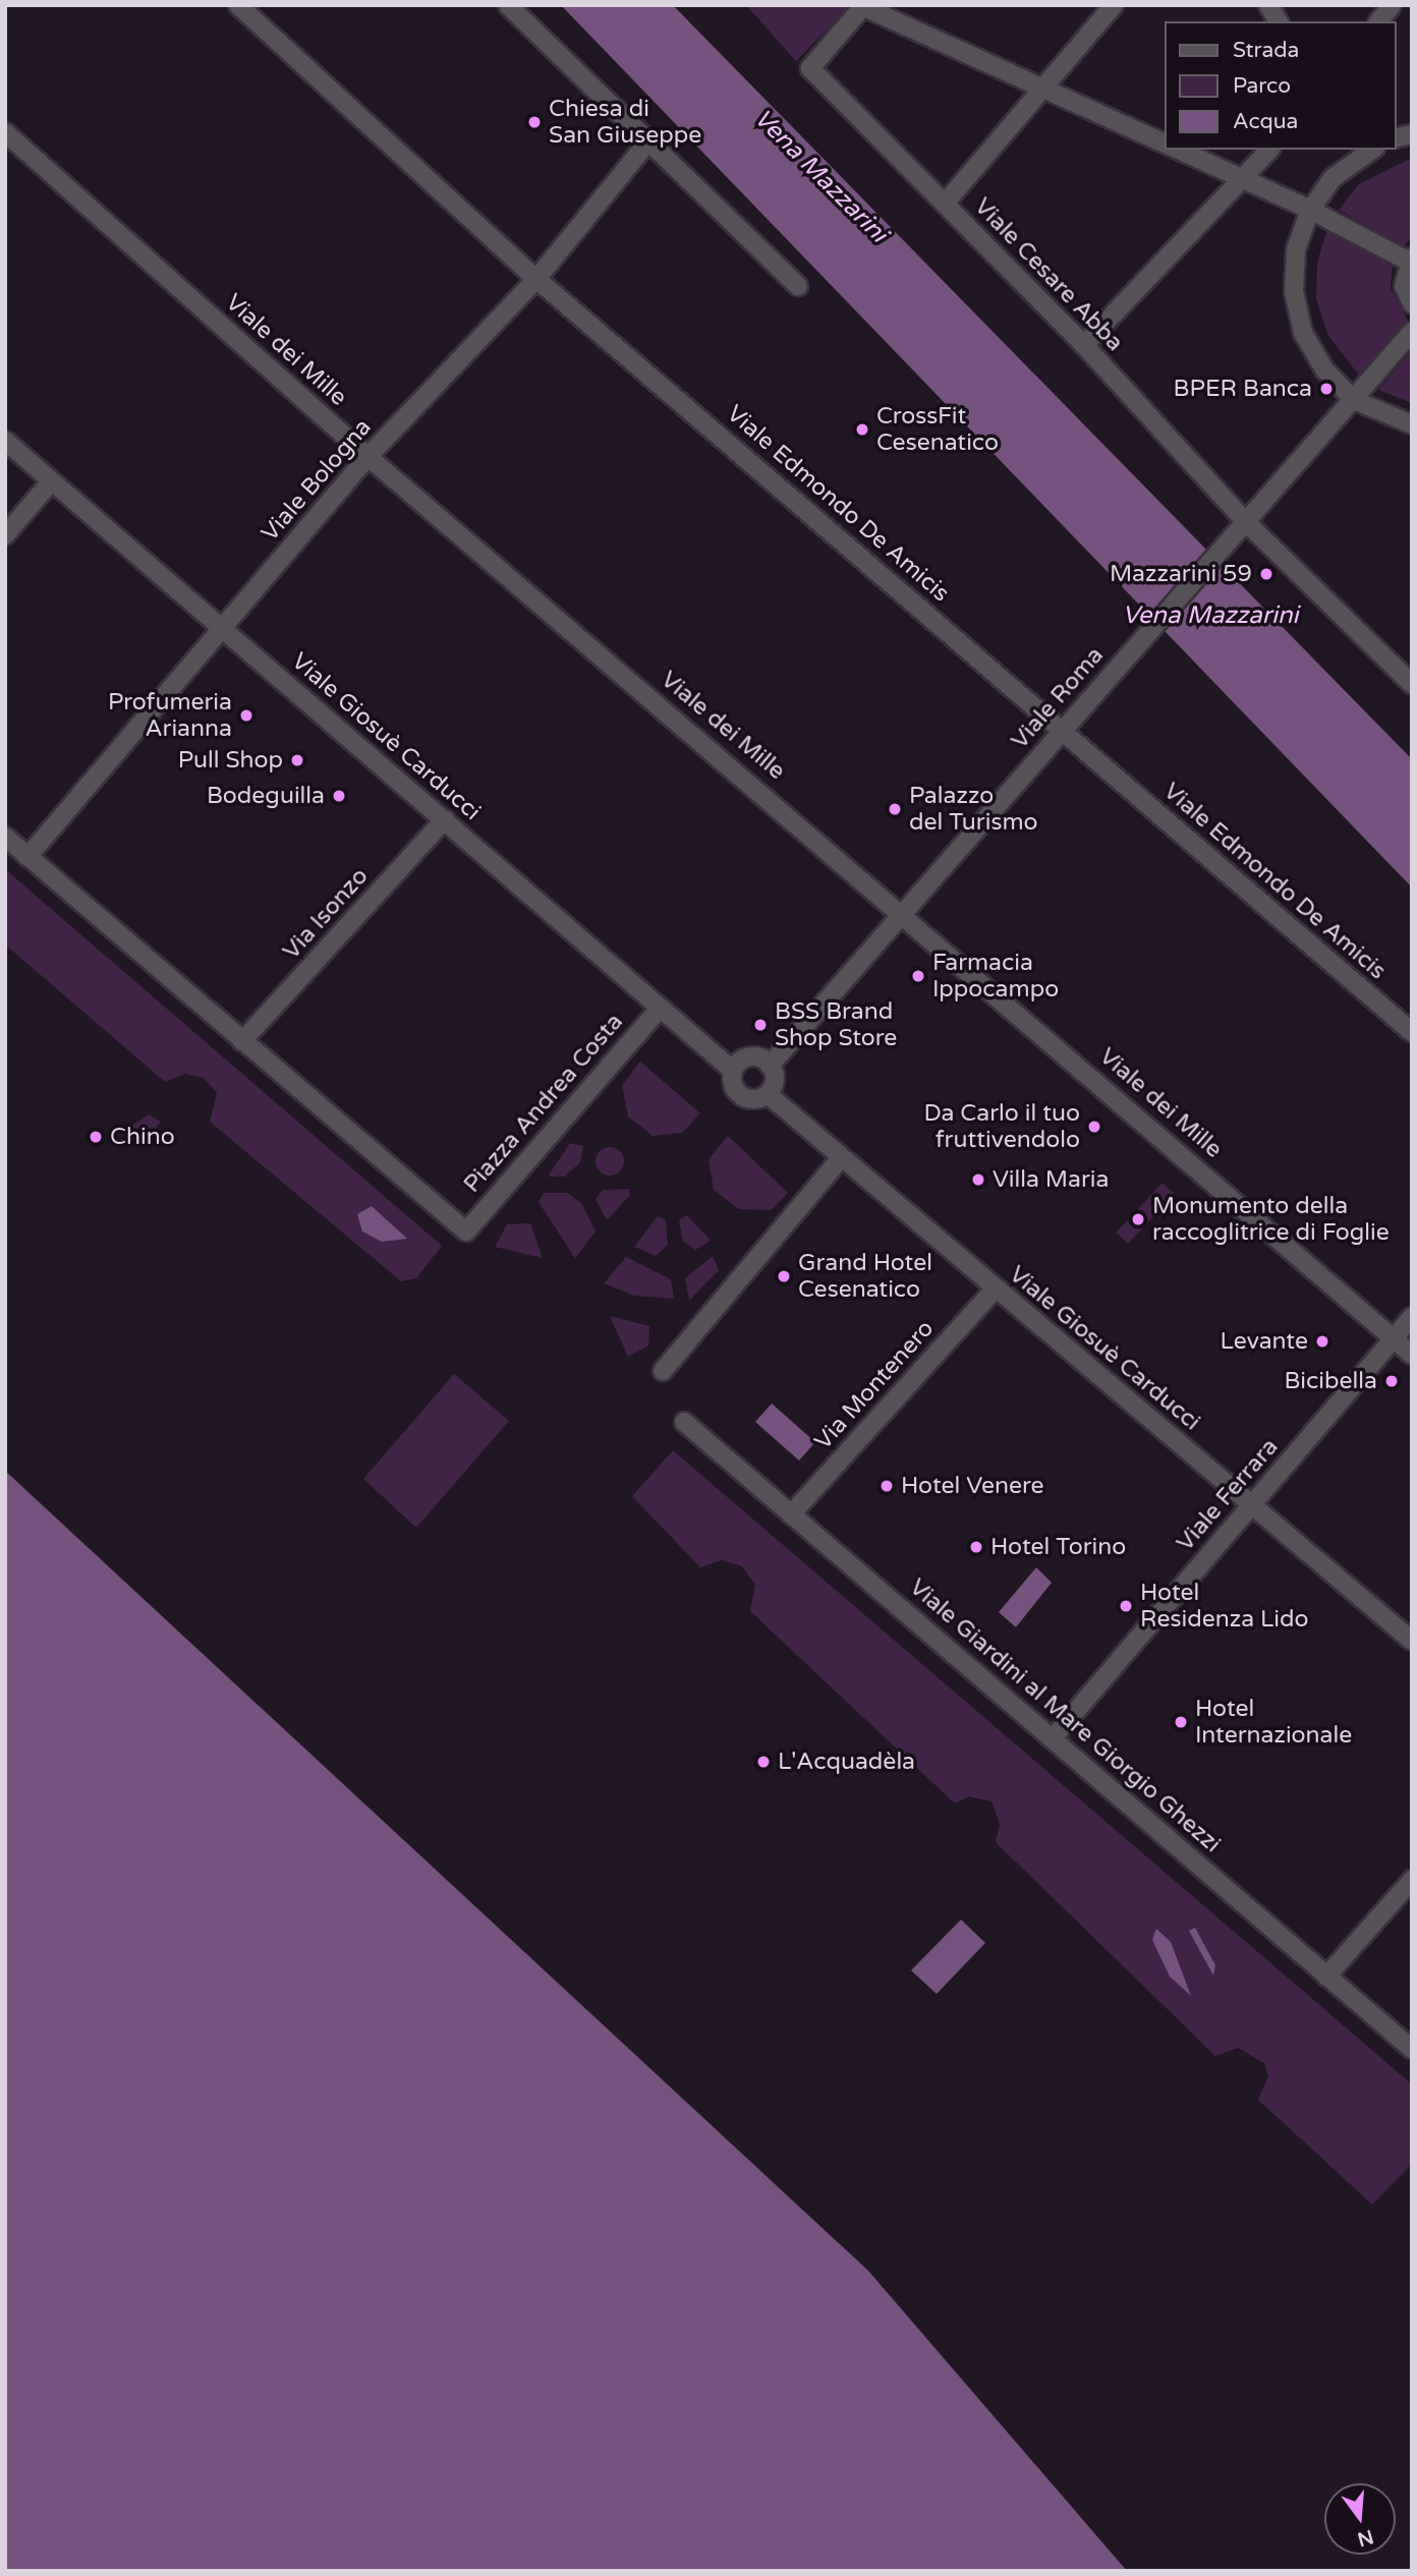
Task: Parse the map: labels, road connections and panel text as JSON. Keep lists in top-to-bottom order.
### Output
{
  "streets": {
    "street": [
      "Viale Cesare Abba",
      "Viale dei Mille",
      "Viale Bologna",
      "Viale Edmondo De Amicis",
      "Viale Roma",
      "Viale Giosuè Carducci",
      "Via Isonzo",
      "Piazza Andrea Costa",
      "Via Montenero",
      "Viale Ferrara",
      "Viale Giardini al Mare Giorgio Ghezzi"
    ]
  },
  "crossings": [
    ["Viale Cesare Abba", "Viale Roma"],
    ["Viale dei Mille", "Viale Bologna"],
    ["Viale dei Mille", "Viale Roma"],
    ["Viale dei Mille", "Viale Ferrara"],
    ["Viale Bologna", "Viale Edmondo De Amicis"],
    ["Viale Bologna", "Viale Giosuè Carducci"],
    ["Viale Edmondo De Amicis", "Viale Roma"],
    ["Viale Roma", "Viale Giosuè Carducci"],
    ["Viale Giosuè Carducci", "Via Isonzo"],
    ["Viale Giosuè Carducci", "Piazza Andrea Costa"],
    ["Viale Giosuè Carducci", "Via Montenero"],
    ["Viale Giosuè Carducci", "Viale Ferrara"],
    ["Via Isonzo", "Piazza Andrea Costa"],
    ["Via Montenero", "Viale Giardini al Mare Giorgio Ghezzi"],
    ["Viale Ferrara", "Viale Giardini al Mare Giorgio Ghezzi"]
  ],
  "water": ["Vena Mazzarini"],
  "places": [
    "Chiesa di San Giuseppe",
    "BPER Banca",
    "CrossFit Cesenatico",
    "Mazzarini 59",
    "Profumeria Arianna",
    "Pull Shop",
    "Bodeguilla",
    "Palazzo del Turismo",
    "Farmacia Ippocampo",
    "BSS Brand Shop Store",
    "Da Carlo il tuo fruttivendolo",
    "Chino",
    "Villa Maria",
    "Monumento della raccoglitrice di Foglie",
    "Grand Hotel Cesenatico",
    "Levante",
    "Bicibella",
    "Hotel Venere",
    "Hotel Torino",
    "Hotel Residenza Lido",
    "Hotel Internazionale",
    "L'Acquadèla"
  ],
  "legend": ["Strada", "Parco", "Acqua"],
  "north": "bottom"
}
